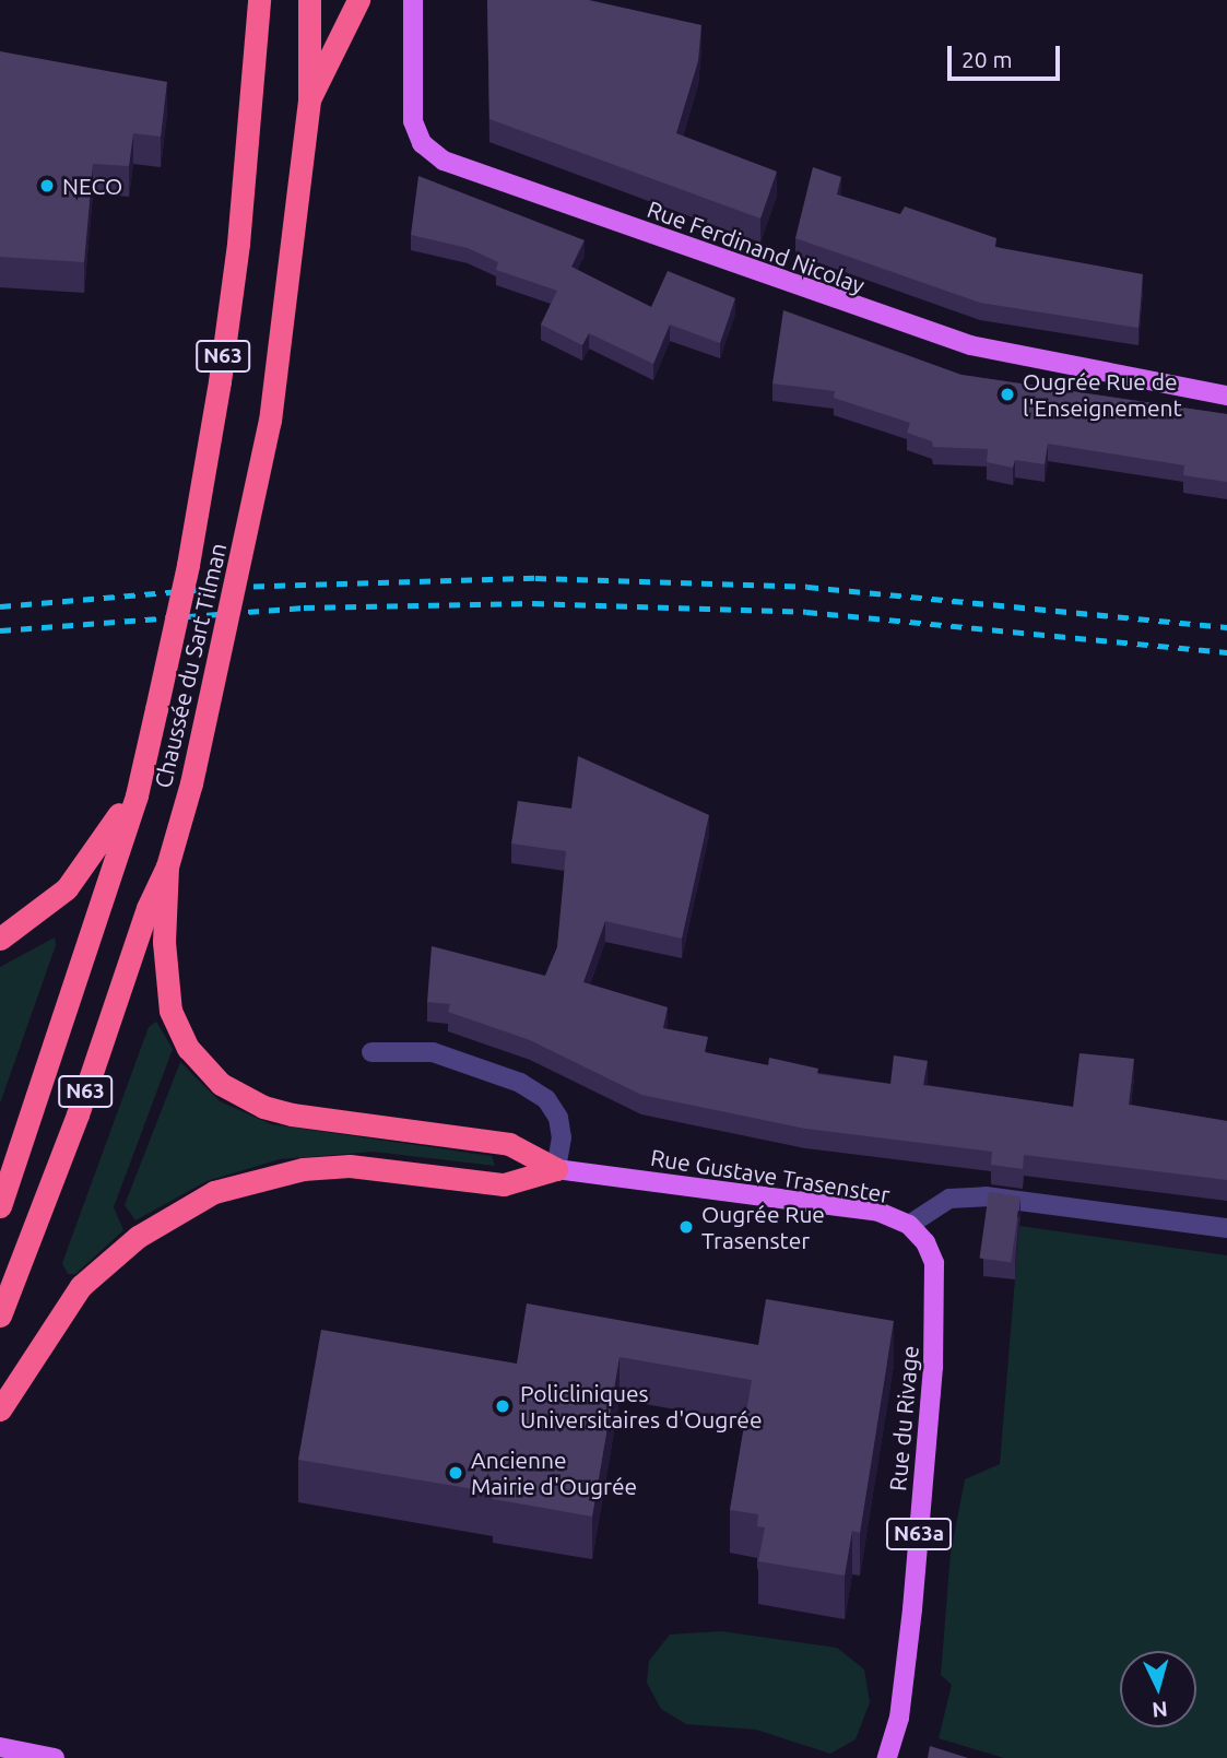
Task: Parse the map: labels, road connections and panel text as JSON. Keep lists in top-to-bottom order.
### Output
{
  "streets": {
    "highway": ["N63", "Chaussée du Sart Tilman"],
    "main road": [
      "Rue Ferdinand Nicolay",
      "Rue Gustave Trasenster",
      "Rue du Rivage",
      "N63a"
    ]
  },
  "crossings": [
    ["Rue Gustave Trasenster", "Rue du Rivage"]
  ],
  "places": [
    "NECO",
    "Ougrée Rue de l'Enseignement",
    "Ougrée Rue Trasenster",
    "Policliniques Universitaires d'Ougrée",
    "Ancienne Mairie d'Ougrée"
  ],
  "scale_bar": "20 m",
  "north": "bottom"
}
